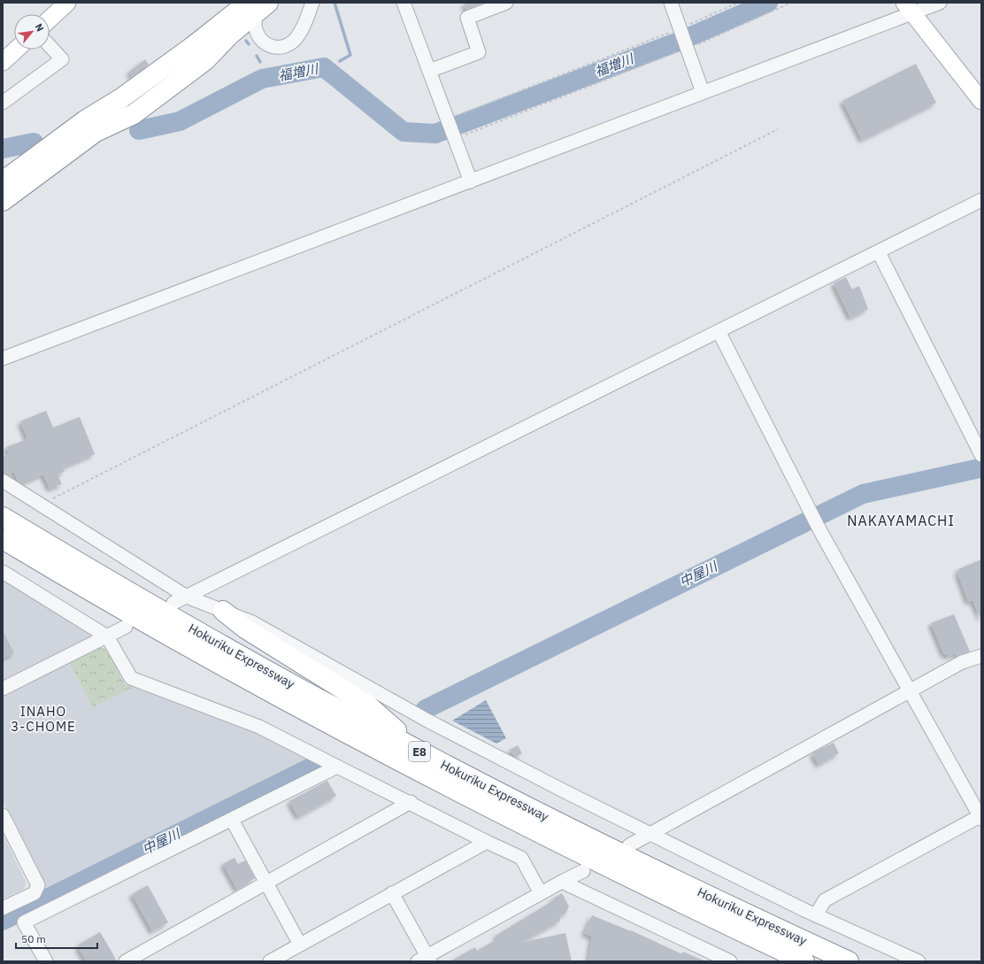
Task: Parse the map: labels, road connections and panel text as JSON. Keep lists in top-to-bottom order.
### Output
{
  "streets": {
    "highway": ["Hokuriku Expressway", "E8"]
  },
  "districts": ["NAKAYAMACHI", "INAHO 3-CHOME"],
  "water": ["福増川", "中屋川"],
  "scale_bar": "50 m",
  "north": "top right"
}
